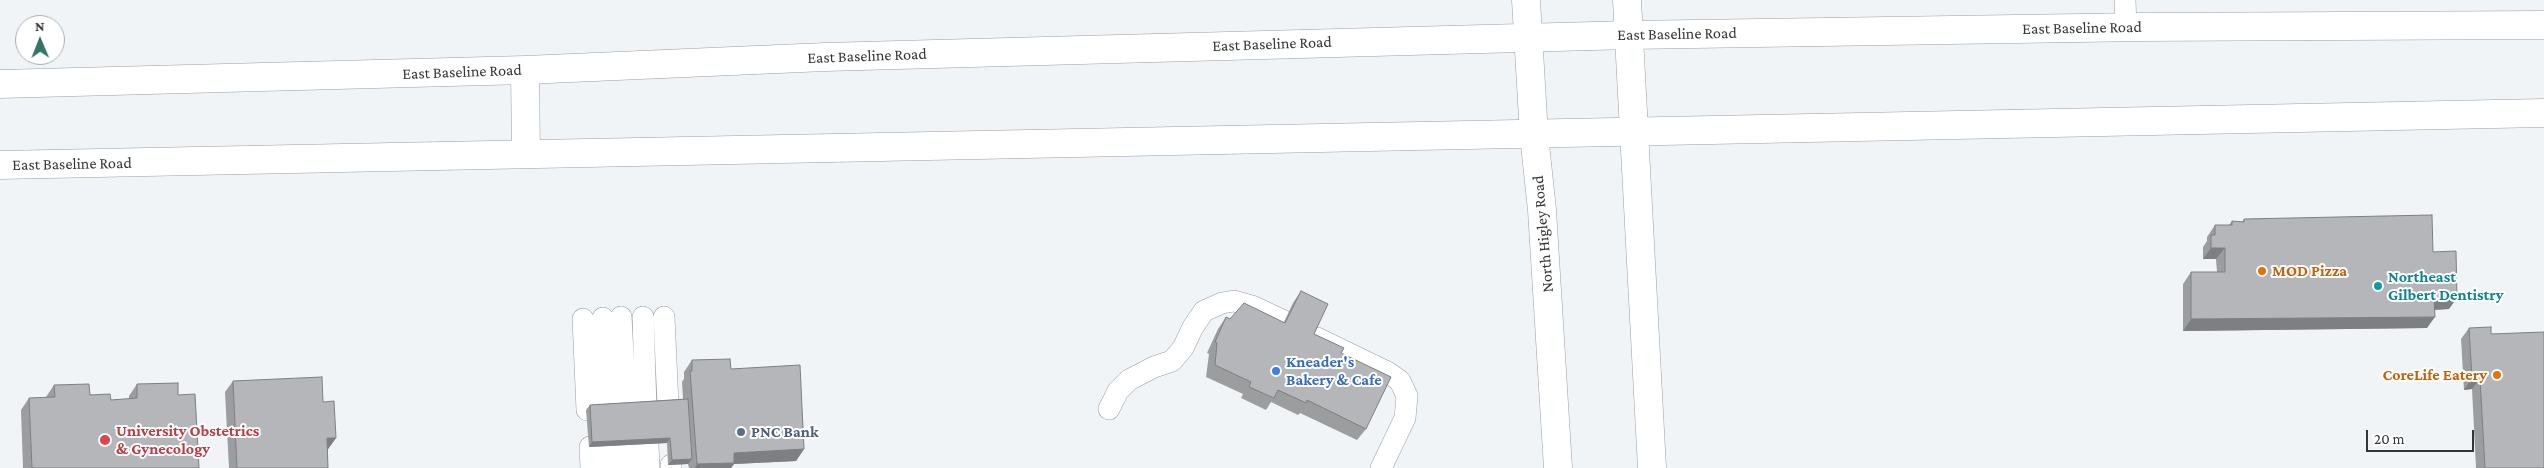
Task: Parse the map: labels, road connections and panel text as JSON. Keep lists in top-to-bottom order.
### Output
{
  "streets": {
    "main road": ["East Baseline Road", "North Higley Road"]
  },
  "crossings": [
    ["East Baseline Road", "North Higley Road"]
  ],
  "places": [
    "MOD Pizza",
    "Northeast Gilbert Dentistry",
    "Kneader's Bakery & Cafe",
    "CoreLife Eatery",
    "PNC Bank",
    "University Obstetrics & Gynecology"
  ],
  "scale_bar": "20 m",
  "north": "top"
}
